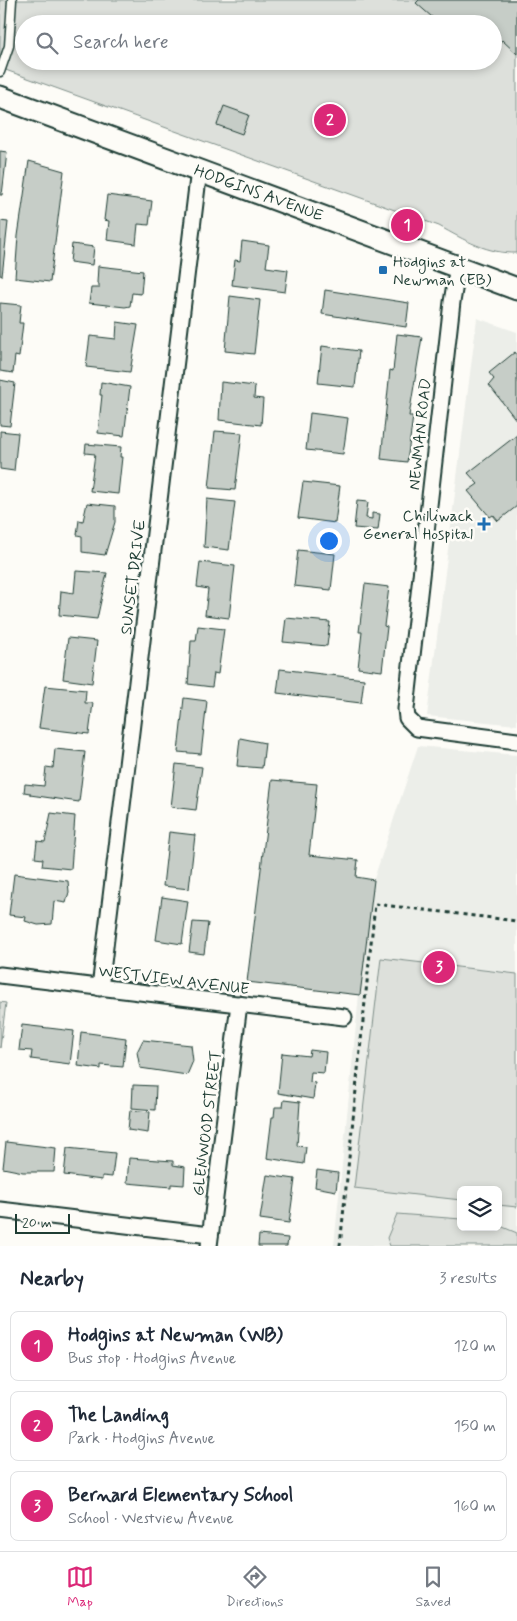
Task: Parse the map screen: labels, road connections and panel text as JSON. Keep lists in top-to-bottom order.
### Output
{
  "streets": {
    "street": [
      "HODGINS AVENUE",
      "NEWMAN ROAD",
      "SUNSET DRIVE",
      "WESTVIEW AVENUE",
      "GLENWOOD STREET"
    ]
  },
  "crossings": [
    ["HODGINS AVENUE", "NEWMAN ROAD"],
    ["HODGINS AVENUE", "SUNSET DRIVE"],
    ["SUNSET DRIVE", "WESTVIEW AVENUE"],
    ["WESTVIEW AVENUE", "GLENWOOD STREET"]
  ],
  "places": {
    "transit": ["Hodgins at Newman (EB)"],
    "health": ["Chilliwack General Hospital"]
  },
  "scale_bar": "20 m",
  "page": {
    "search": "Search here",
    "pins": ["2", "1", "3"],
    "scale": "20 m",
    "heading": ["Nearby", "3 results"],
    "list": [
      {
        "mark": "1",
        "name": "Hodgins at Newman (WB)",
        "note": "Bus stop · Hodgins Avenue",
        "value": "120 m"
      },
      {
        "mark": "2",
        "name": "The Landing",
        "note": "Park · Hodgins Avenue",
        "value": "150 m"
      },
      {
        "mark": "3",
        "name": "Bernard Elementary School",
        "note": "School · Westview Avenue",
        "value": "160 m"
      }
    ],
    "nav": ["Map", "Directions", "Saved"]
  }
}
